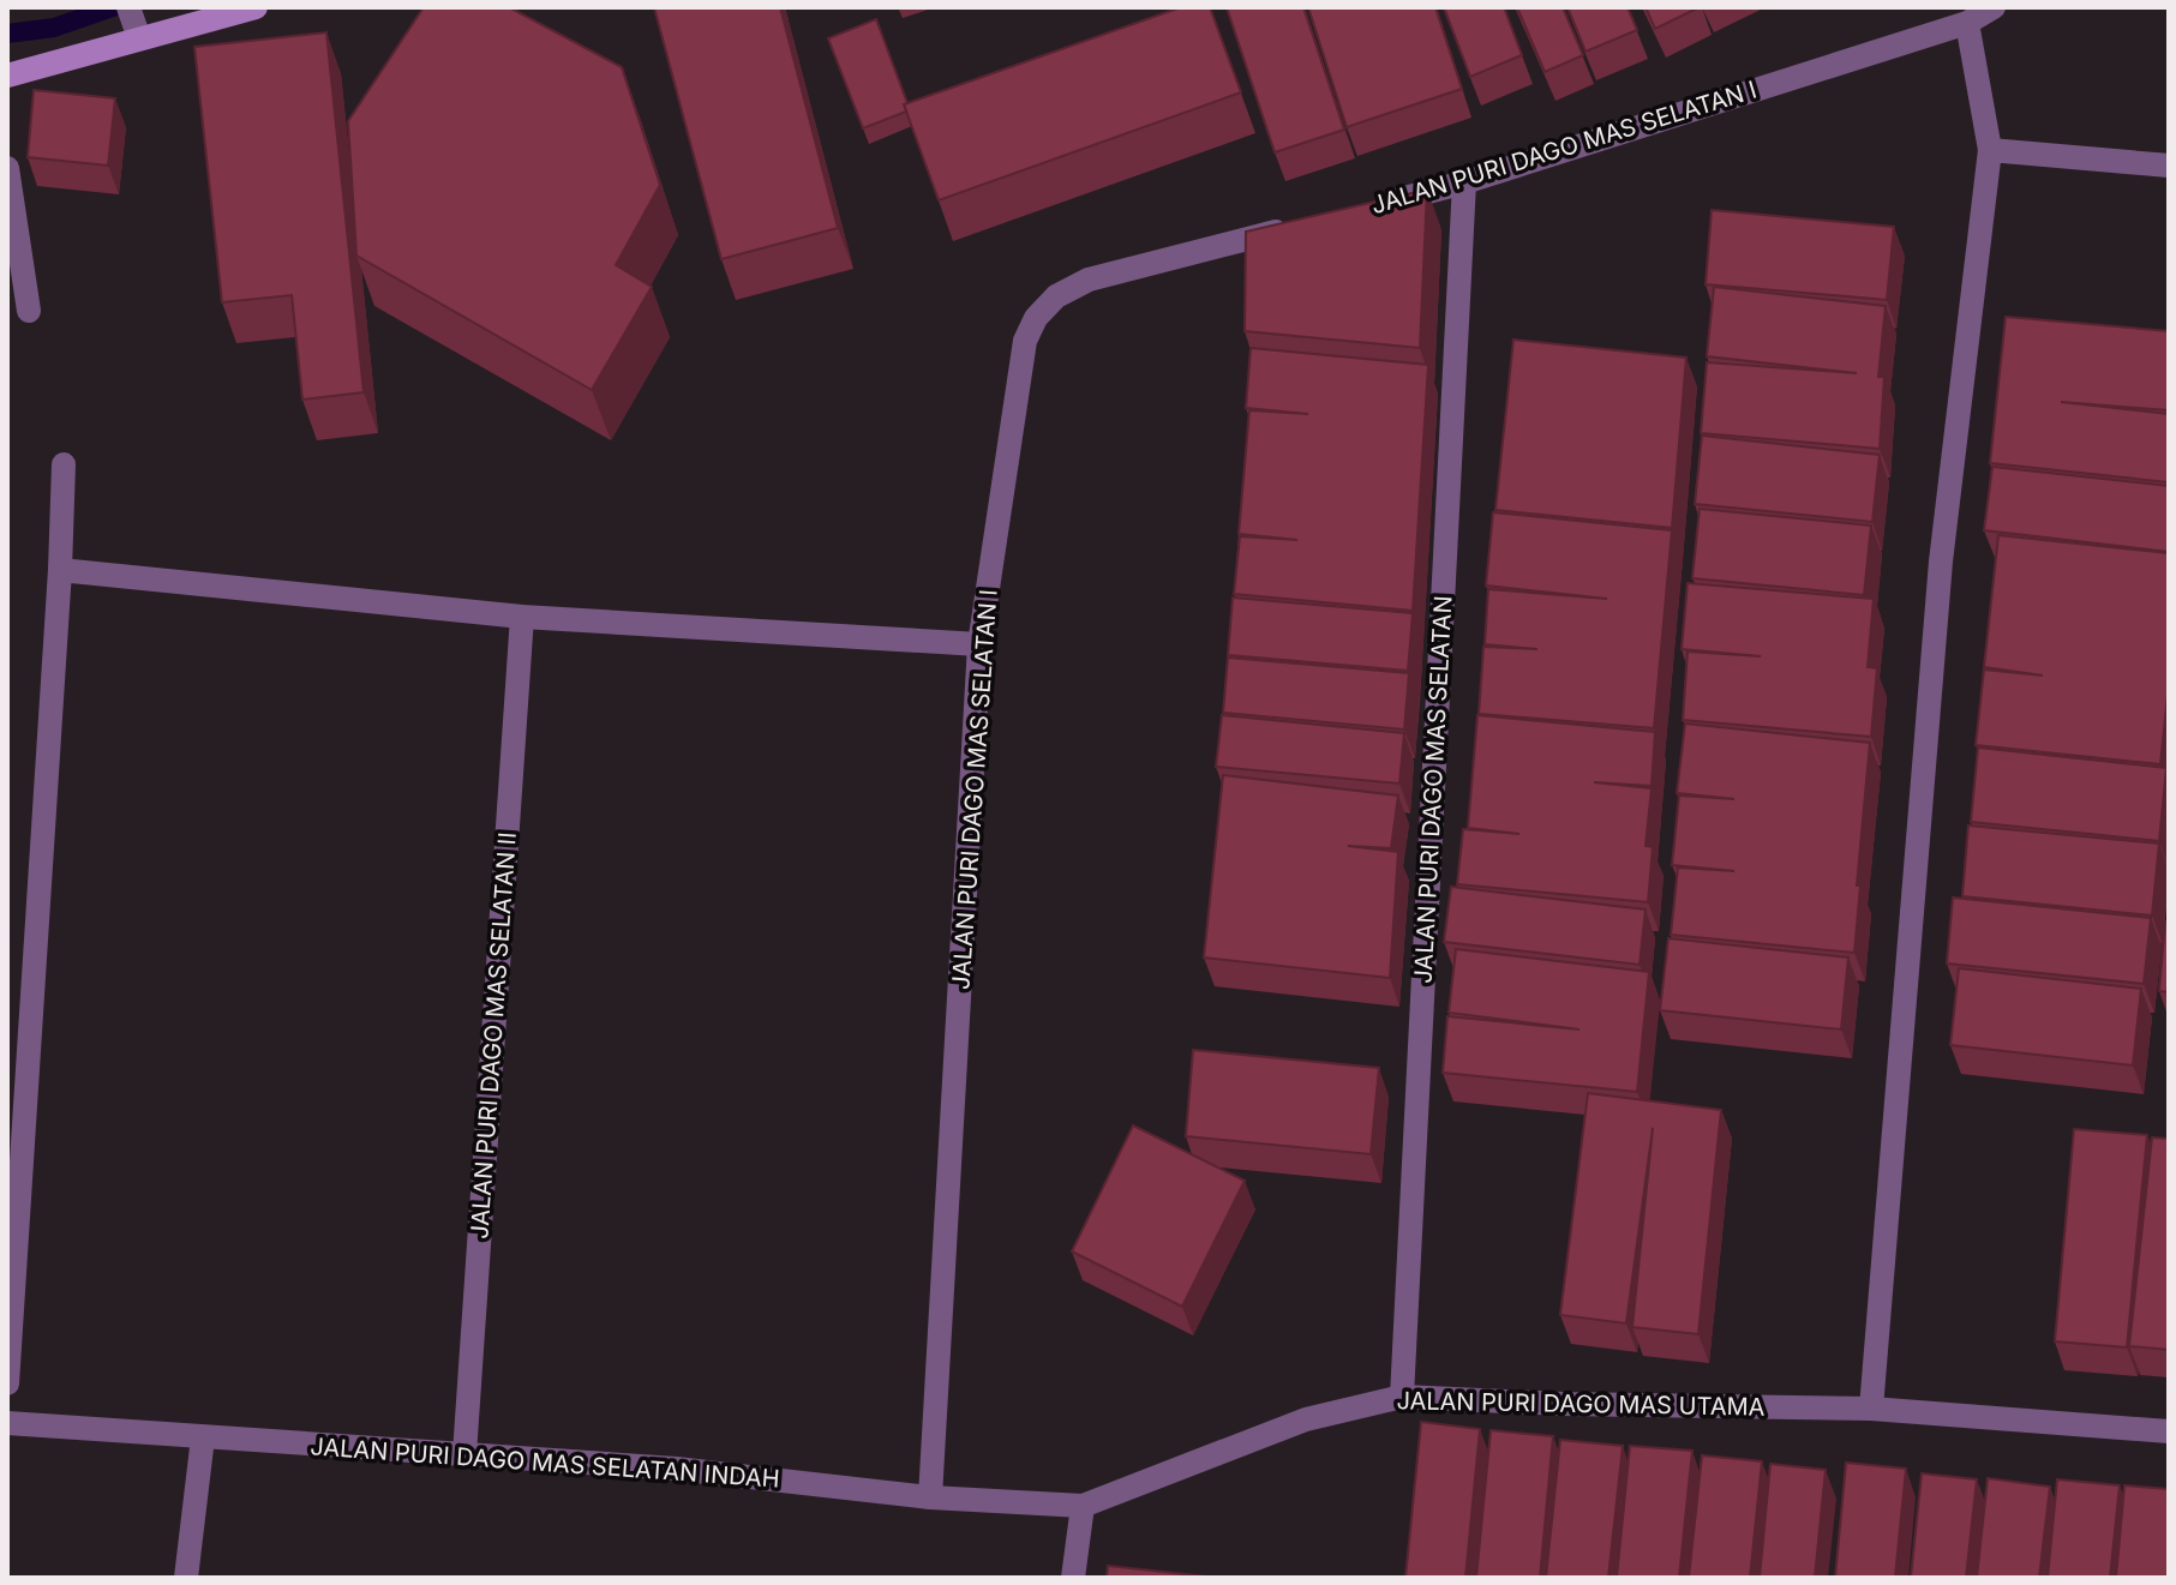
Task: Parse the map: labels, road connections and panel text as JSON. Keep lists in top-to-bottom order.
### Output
{
  "streets": {
    "street": [
      "JALAN PURI DAGO MAS SELATAN I",
      "JALAN PURI DAGO MAS SELATAN",
      "JALAN PURI DAGO MAS SELATAN II",
      "JALAN PURI DAGO MAS UTAMA",
      "JALAN PURI DAGO MAS SELATAN INDAH"
    ]
  },
  "crossings": [
    ["JALAN PURI DAGO MAS SELATAN I", "JALAN PURI DAGO MAS SELATAN"],
    ["JALAN PURI DAGO MAS SELATAN I", "JALAN PURI DAGO MAS SELATAN INDAH"],
    ["JALAN PURI DAGO MAS SELATAN", "JALAN PURI DAGO MAS UTAMA"],
    ["JALAN PURI DAGO MAS SELATAN II", "JALAN PURI DAGO MAS SELATAN INDAH"],
    ["JALAN PURI DAGO MAS UTAMA", "JALAN PURI DAGO MAS SELATAN INDAH"]
  ]
}
